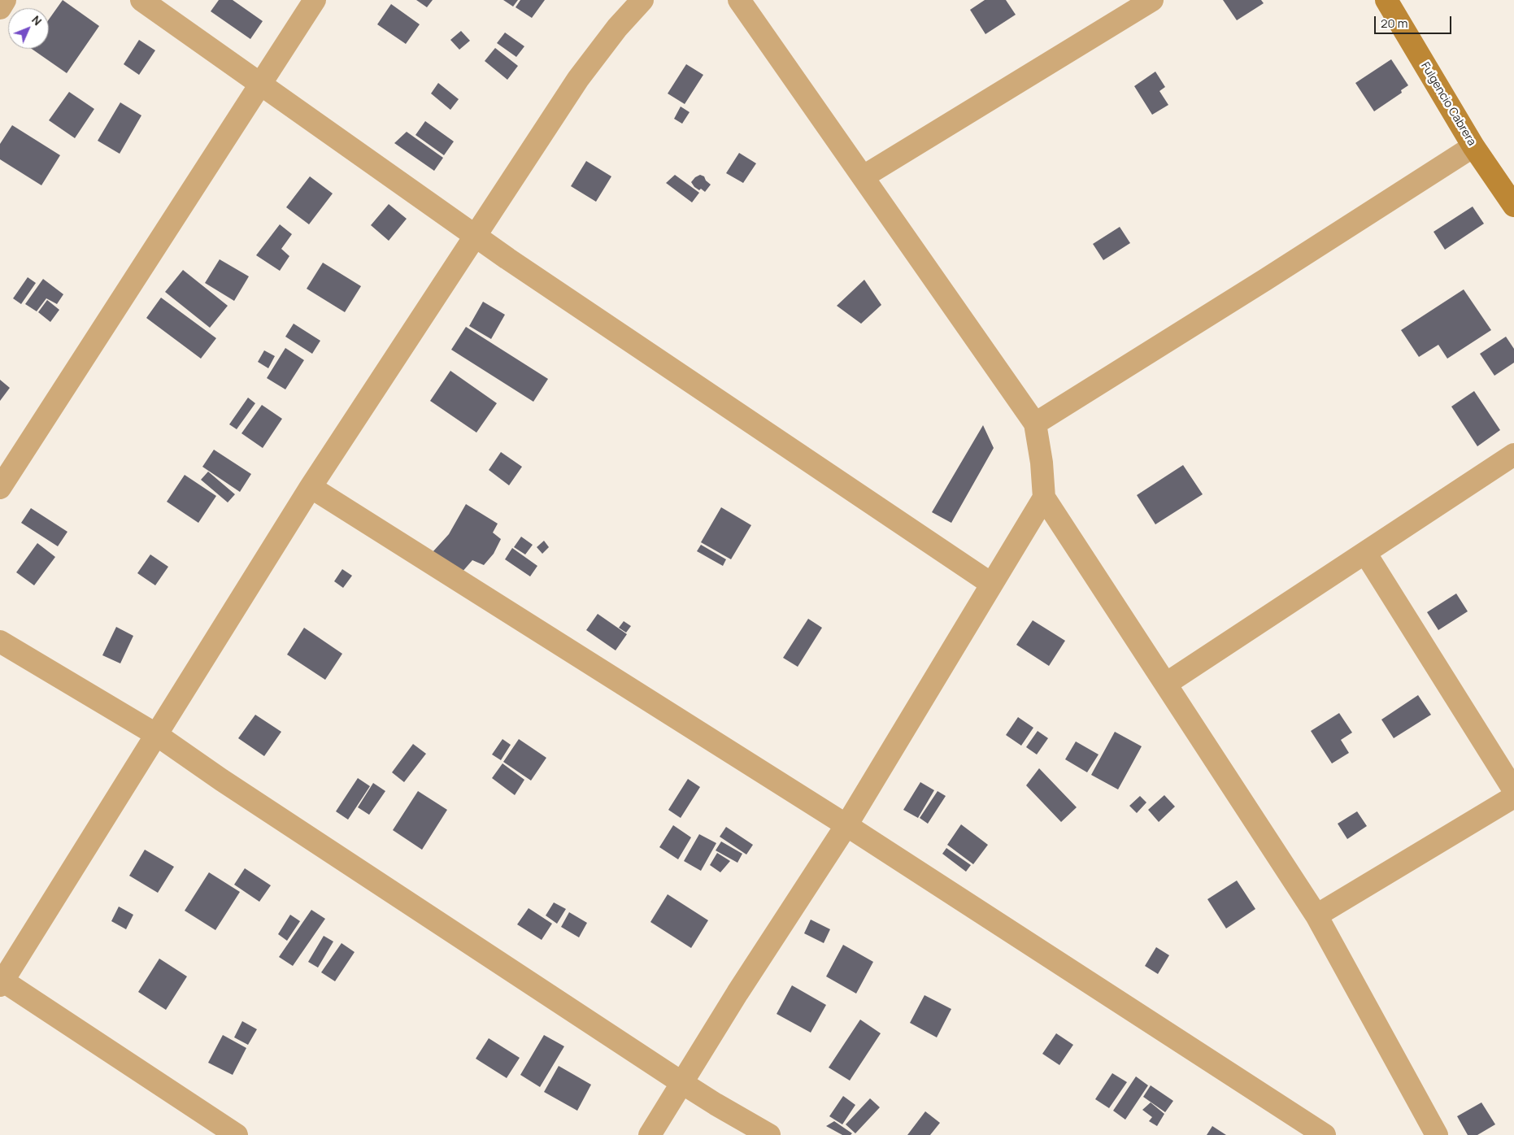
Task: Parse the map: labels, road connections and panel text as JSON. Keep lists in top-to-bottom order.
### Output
{
  "streets": {
    "main road": ["Fulgencio Cabrera"]
  },
  "scale_bar": "20 m",
  "north": "top right"
}
